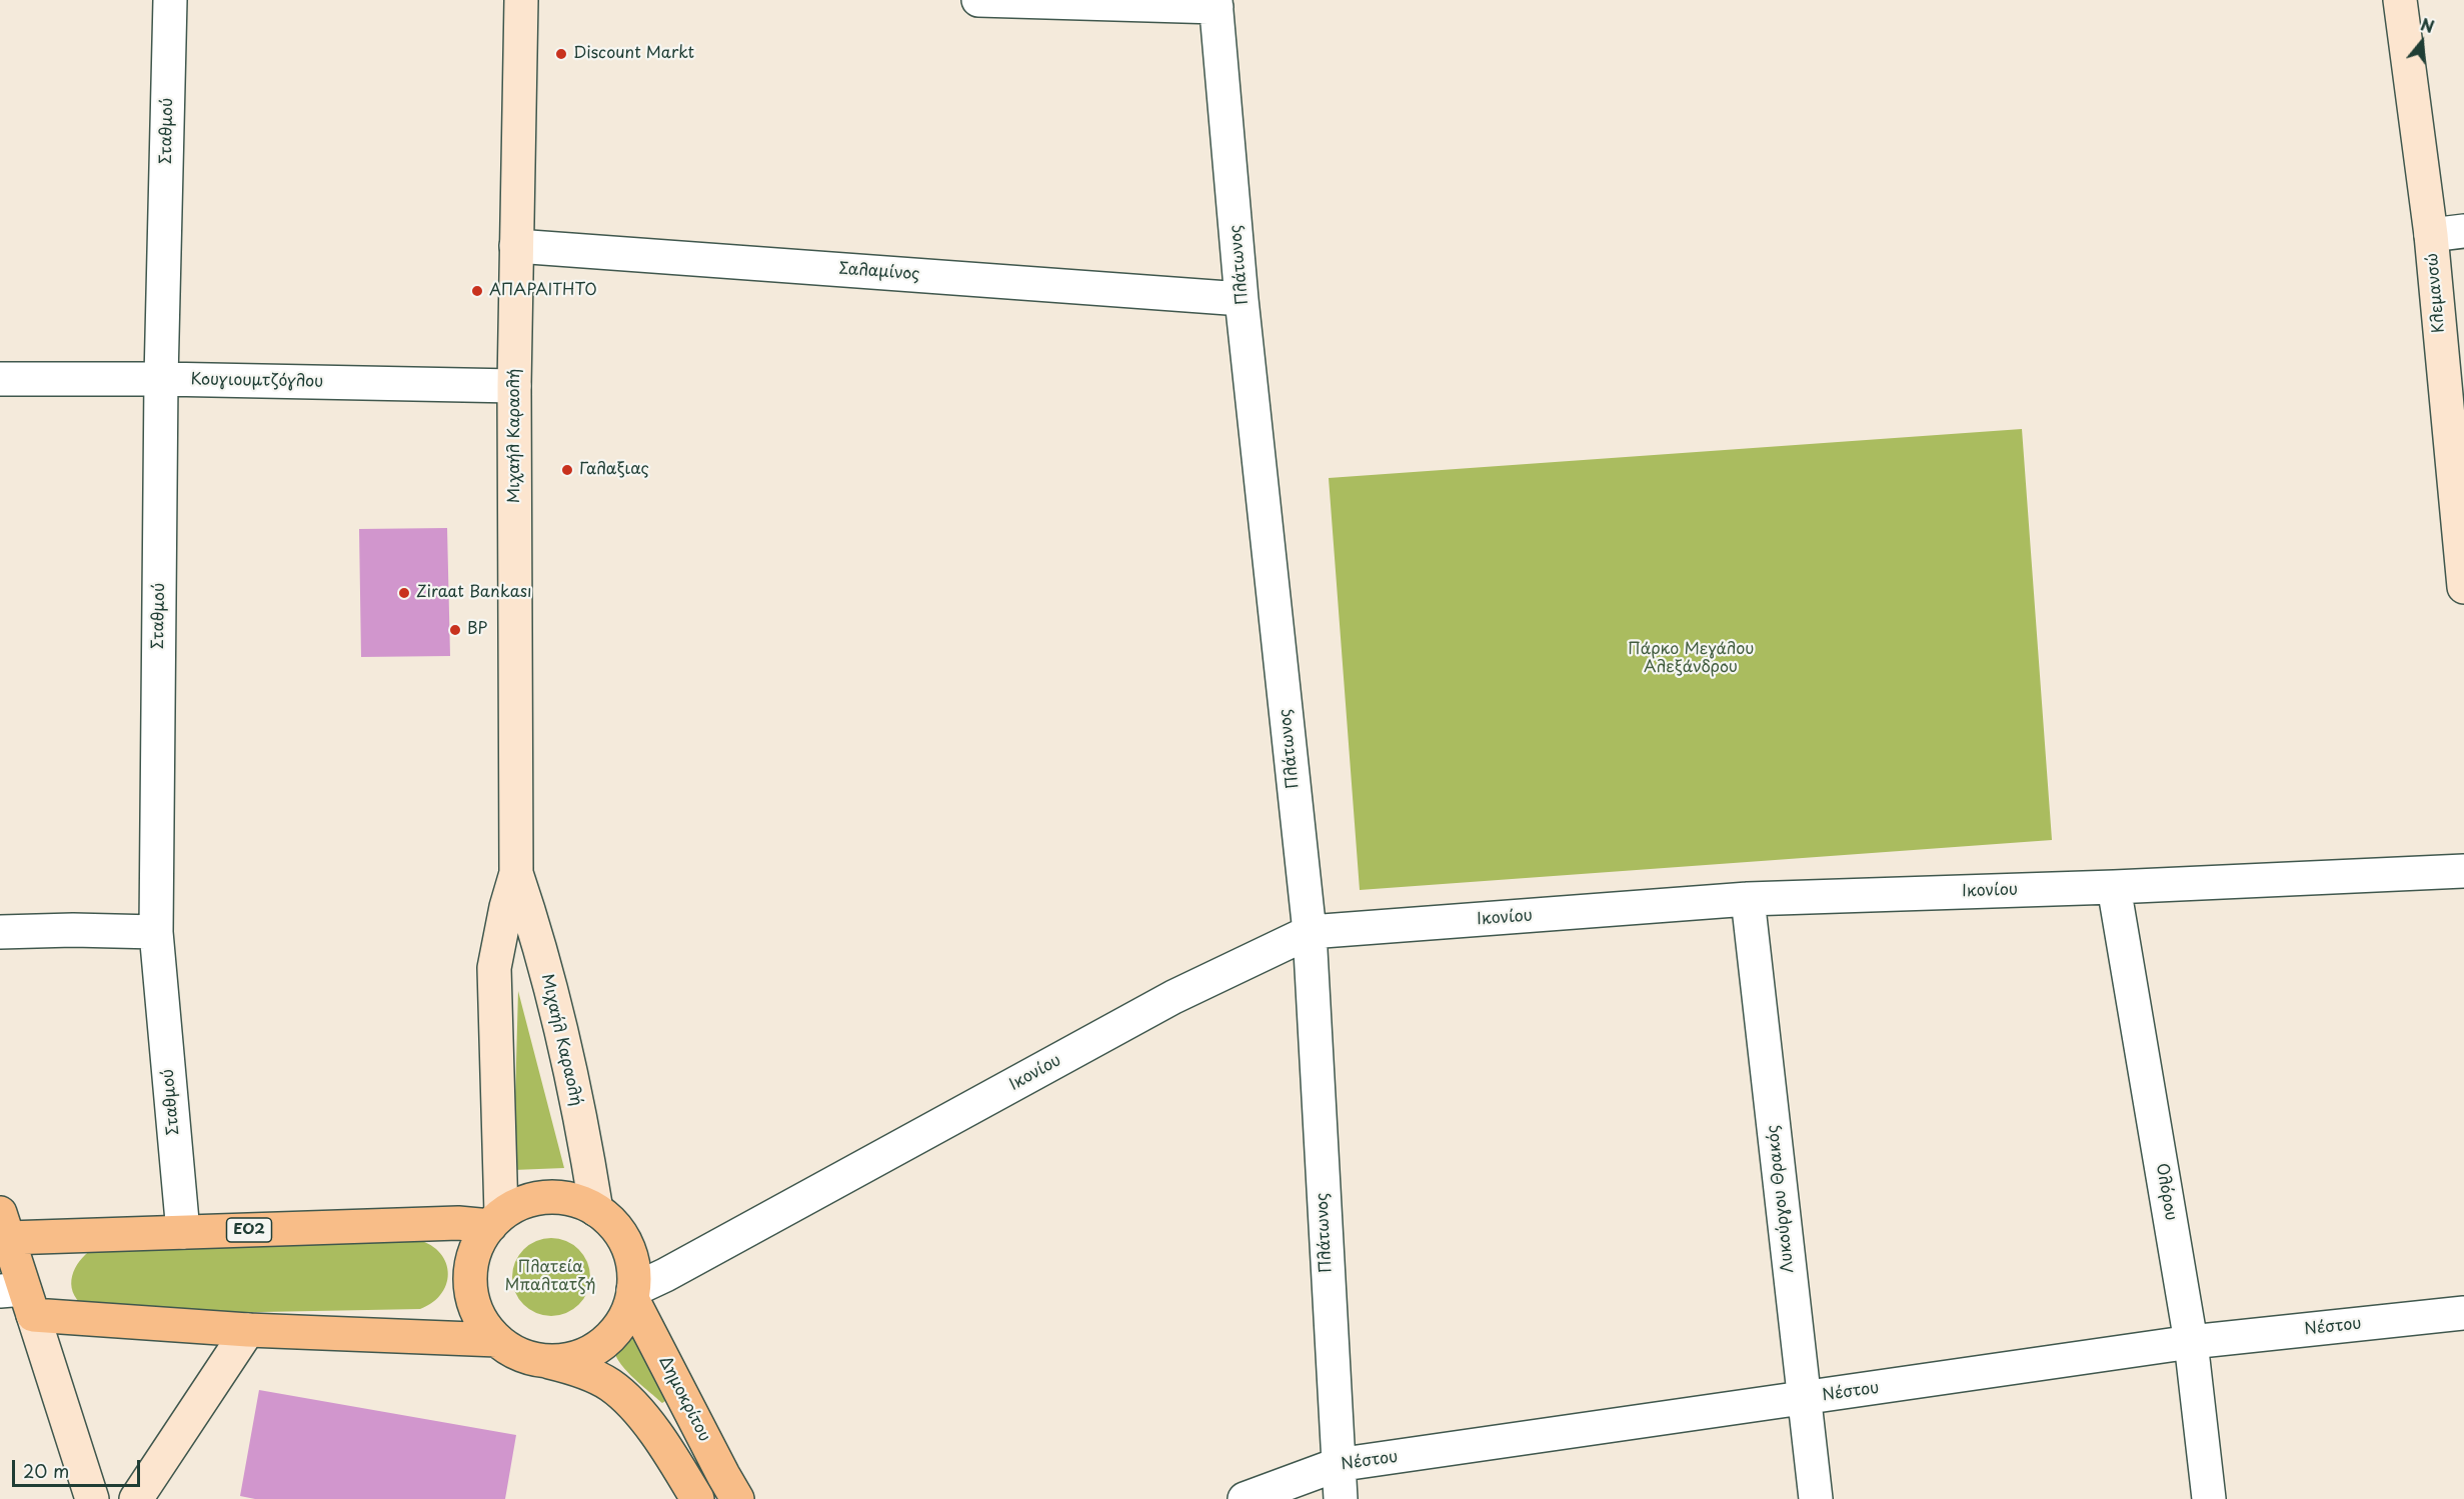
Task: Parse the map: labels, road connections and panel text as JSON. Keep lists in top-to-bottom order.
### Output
{
  "streets": {
    "main road": [
      "Κλεμανσώ",
      "Μιχαήλ Καραολή",
      "ΕΟ2",
      "Δημοκρίτου"
    ],
    "street": [
      "Σταθμού",
      "Πλάτωνος",
      "Σαλαμίνος",
      "Κουγιουμτζόγλου",
      "Ικονίου",
      "Ολόρου",
      "Λυκούργου Θρακός",
      "Νέστου"
    ]
  },
  "crossings": [
    ["Σταθμού", "Κουγιουμτζόγλου"],
    ["Σταθμού", "ΕΟ2"],
    ["Πλάτωνος", "Σαλαμίνος"],
    ["Πλάτωνος", "Ικονίου"],
    ["Πλάτωνος", "Νέστου"],
    ["Σαλαμίνος", "Μιχαήλ Καραολή"],
    ["Κουγιουμτζόγλου", "Μιχαήλ Καραολή"],
    ["Μιχαήλ Καραολή", "Ικονίου"],
    ["Μιχαήλ Καραολή", "ΕΟ2"],
    ["Μιχαήλ Καραολή", "Δημοκρίτου"],
    ["Ικονίου", "Ολόρου"],
    ["Ικονίου", "Λυκούργου Θρακός"],
    ["Ικονίου", "ΕΟ2"],
    ["Ικονίου", "Δημοκρίτου"],
    ["Ολόρου", "Νέστου"],
    ["Λυκούργου Θρακός", "Νέστου"],
    ["ΕΟ2", "Δημοκρίτου"]
  ],
  "parks": ["Πάρκο Μεγάλου Αλεξάνδρου", "Πλατεία Μπαλτατζή"],
  "places": [
    "Discount Markt",
    "ΑΠΑΡΑΙΤΗΤΟ",
    "Γαλαξιας",
    "Ziraat Bankası",
    "BP"
  ],
  "scale_bar": "20 m",
  "north": "top"
}
